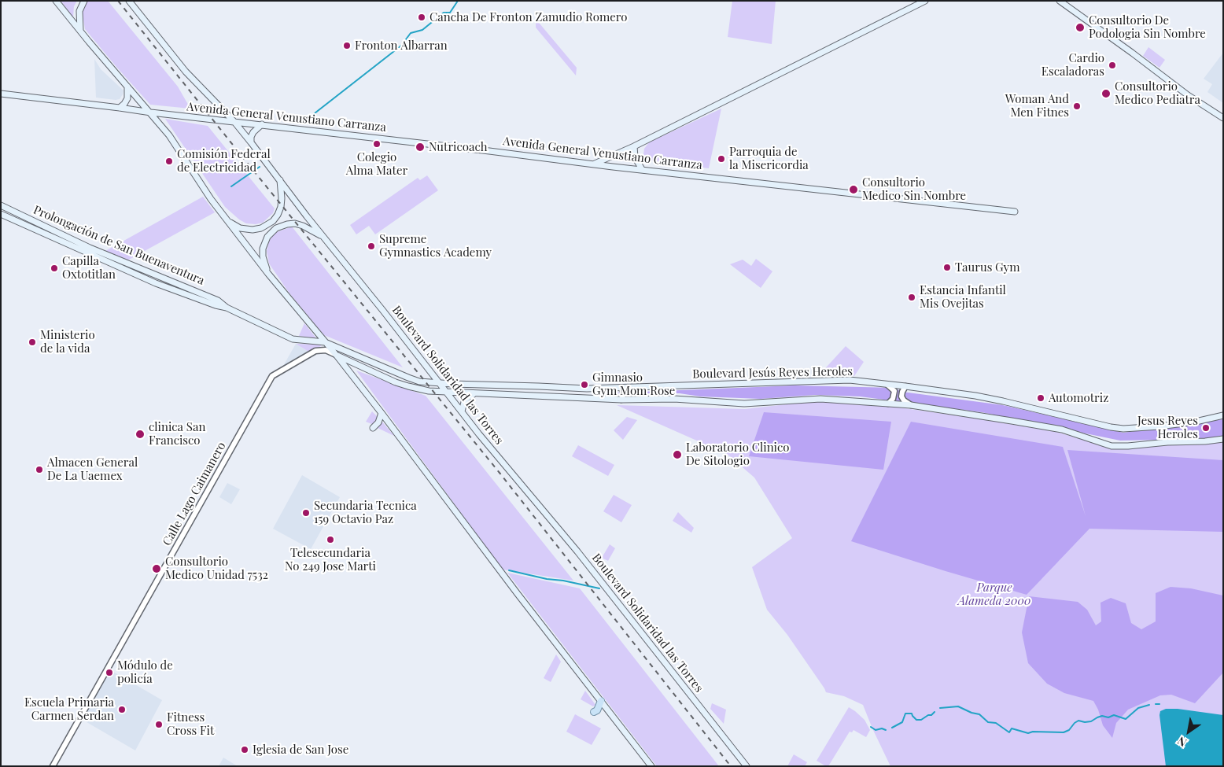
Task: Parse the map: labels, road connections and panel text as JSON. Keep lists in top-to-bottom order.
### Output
{
  "streets": {
    "main road": [
      "Avenida General Venustiano Carranza",
      "Prolongación de San Buenaventura",
      "Boulevard Jesús Reyes Heroles",
      "Boulevard Solidaridad las Torres"
    ],
    "street": ["Calle Lago Caimanero"]
  },
  "crossings": [
    ["Avenida General Venustiano Carranza", "Boulevard Solidaridad las Torres"],
    ["Prolongación de San Buenaventura", "Boulevard Jesús Reyes Heroles"],
    ["Boulevard Jesús Reyes Heroles", "Boulevard Solidaridad las Torres"]
  ],
  "parks": ["Parque Alameda 2000"],
  "places": [
    "Cancha De Fronton Zamudio Romero",
    "Consultorio De Podologia Sin Nombre",
    "Fronton Albarran",
    "Cardio Escaladoras",
    "Consultorio Medico Pediatra",
    "Woman And Men Fitnes",
    "Colegio Alma Mater",
    "Nutricoach",
    "Parroquia de la Misericordia",
    "Comisión Federal de Electricidad",
    "Consultorio Medico Sin Nombre",
    "Supreme Gymnastics Academy",
    "Taurus Gym",
    "Capilla Oxtotitlan",
    "Estancia Infantil Mis Ovejitas",
    "Ministerio de la vida",
    "Gimnasio Gym Mom Rose",
    "Automotriz",
    "Jesus Reyes Heroles",
    "clinica San Francisco",
    "Laboratorio Clinico De Sitologio",
    "Almacen General De La Uaemex",
    "Secundaria Tecnica 159 Octavio Paz",
    "Telesecundaria No 249 Jose Marti",
    "Consultorio Medico Unidad 7532",
    "Módulo de policía",
    "Escuela Primaria Carmen Serdan",
    "Fitness Cross Fit",
    "Iglesia de San Jose"
  ],
  "north": "bottom left"
}
